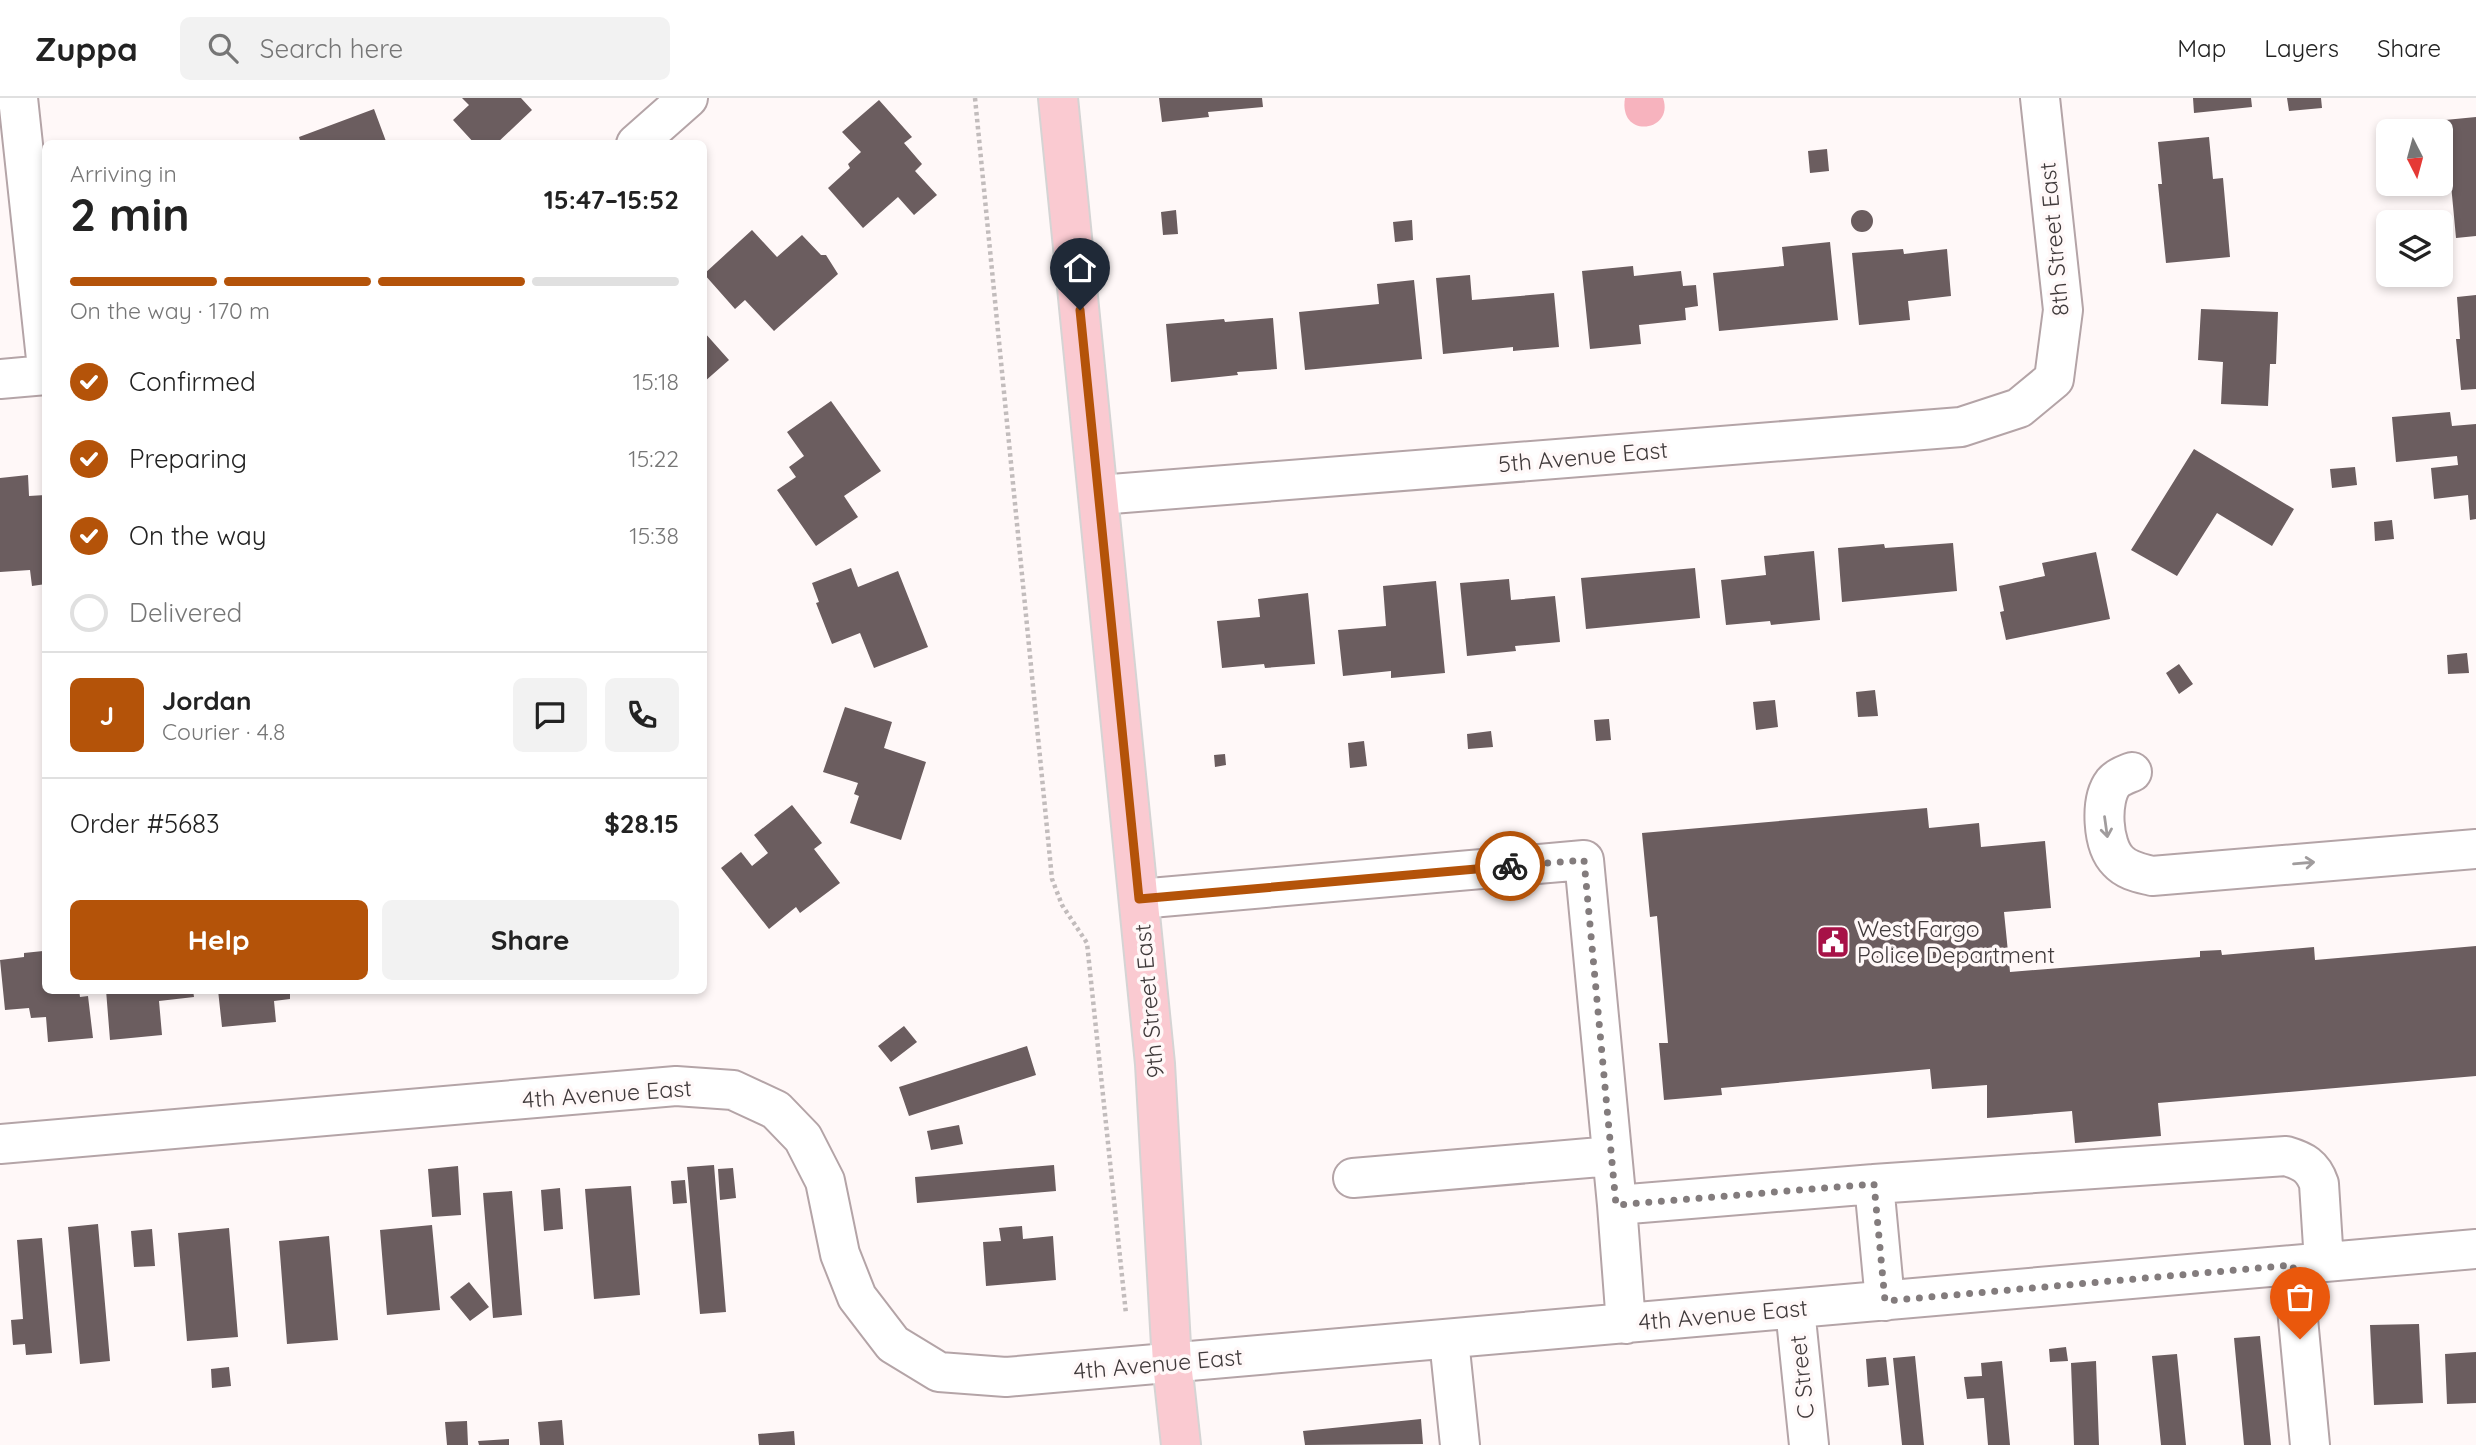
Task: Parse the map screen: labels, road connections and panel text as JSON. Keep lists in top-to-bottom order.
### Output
{
  "streets": {
    "main road": ["9th Street East"],
    "street": [
      "8th Street East",
      "5th Avenue East",
      "4th Avenue East",
      "C Street"
    ]
  },
  "crossings": [
    ["8th Street East", "5th Avenue East"],
    ["5th Avenue East", "9th Street East"],
    ["9th Street East", "4th Avenue East"],
    ["4th Avenue East", "C Street"]
  ],
  "places": {
    "public building": ["West Fargo Police Department"]
  },
  "north": "bottom",
  "page": {
    "header": "Zuppa",
    "search": "Search here",
    "nav": ["Map", "Layers", "Share"],
    "heading": ["2 min", "Arriving in", "15:47–15:52"],
    "panel": [
      "Jordan",
      "Courier · 4.8",
      "Order #5683",
      "$28.15"
    ],
    "bar": "On the way · 170 m",
    "list": [
      ["Confirmed", "15:18"],
      ["Preparing", "15:22"],
      ["On the way", "15:38"],
      "Delivered"
    ],
    "round": "J",
    "buttons": ["Help", "Share"]
  }
}
